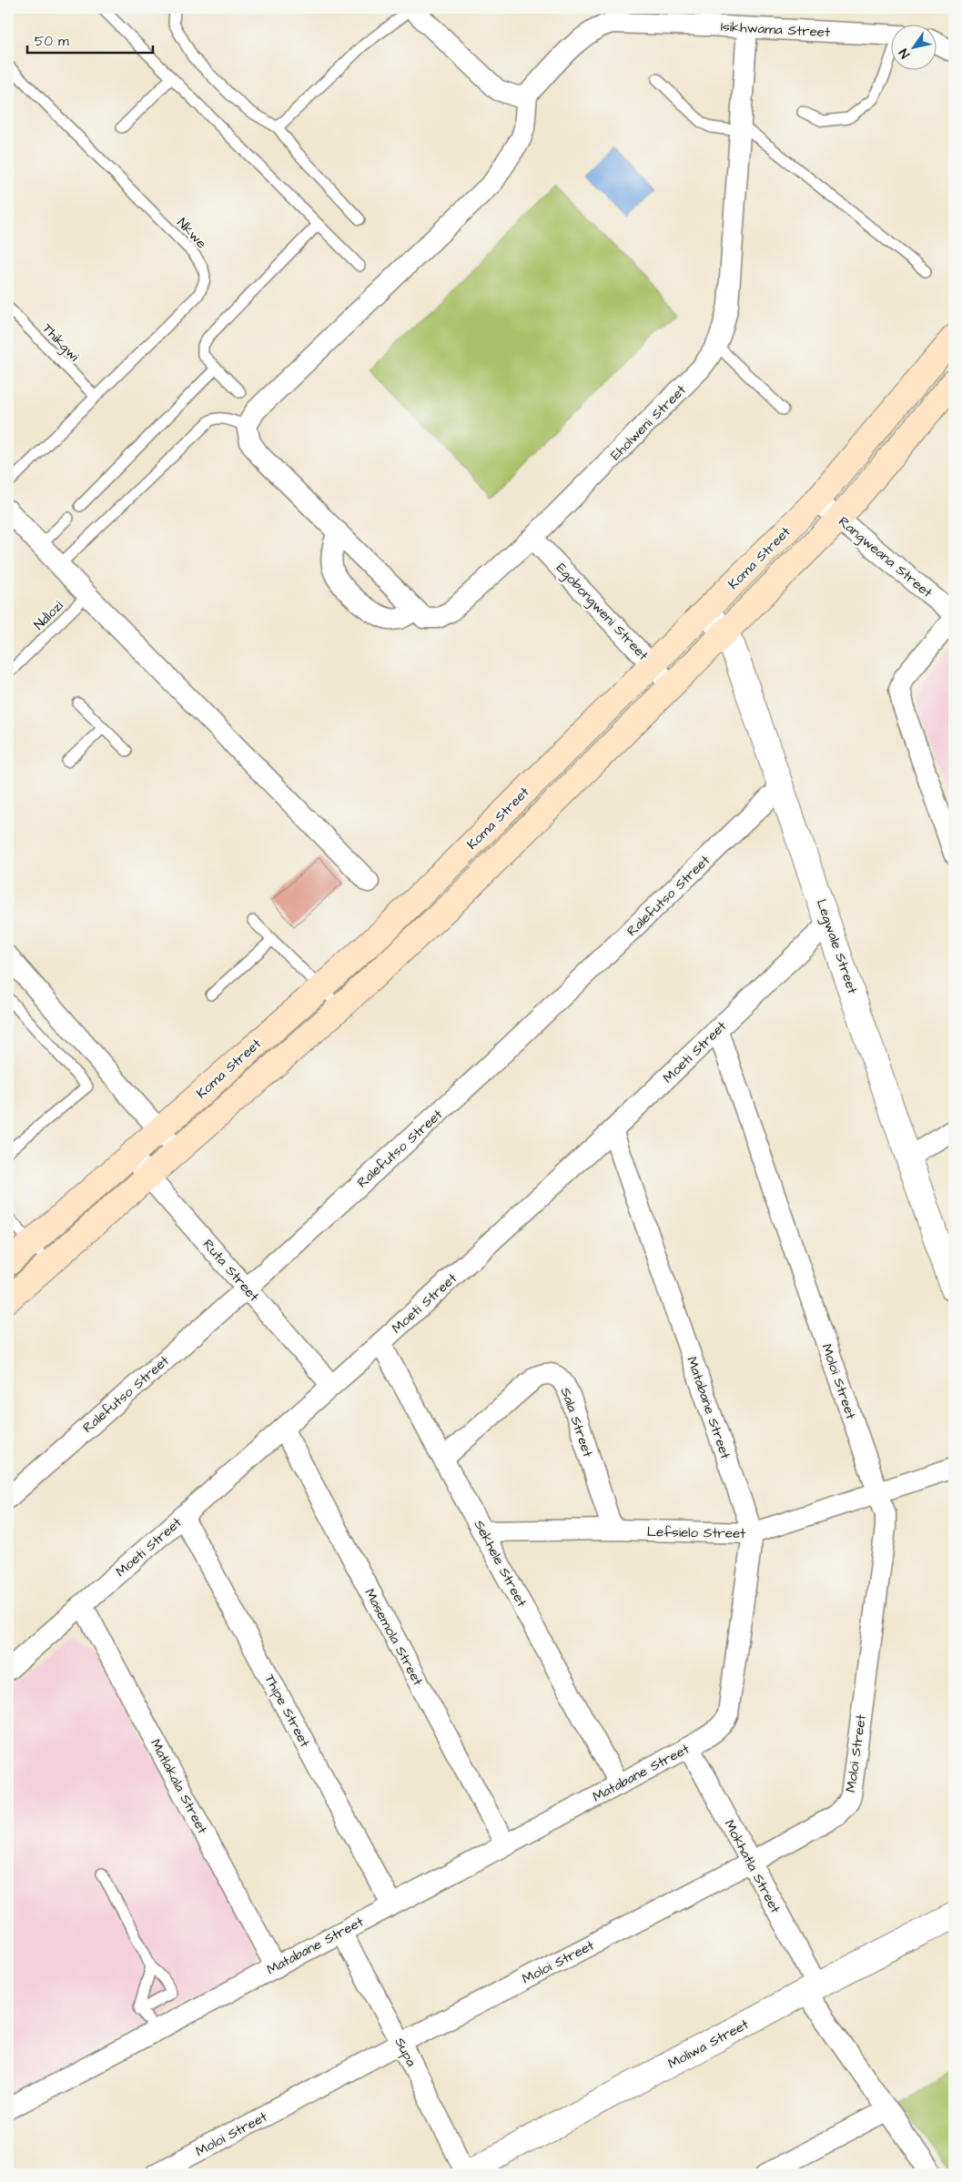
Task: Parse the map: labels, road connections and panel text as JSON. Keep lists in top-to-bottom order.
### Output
{
  "streets": {
    "main road": ["Koma Street"],
    "street": [
      "Isikhwama Street",
      "Eholweni Street",
      "Rangweana Street",
      "Egobongweni Street",
      "Ralefutso Street",
      "Legwale Street",
      "Moeti Street",
      "Ruta Street",
      "Moloi Street",
      "Matabane Street",
      "Sala Street",
      "Lefsielo Street",
      "Sekhele Street",
      "Masemola Street",
      "Thipe Street",
      "Matlakala Street",
      "Mokhatla Street",
      "Moliwa Street",
      "Supa"
    ],
    "lane": ["Nkwe", "Thikgwi", "Ndlozi"]
  },
  "crossings": [
    ["Isikhwama Street", "Eholweni Street"],
    ["Nkwe", "Thikgwi"],
    ["Eholweni Street", "Egobongweni Street"],
    ["Rangweana Street", "Koma Street"],
    ["Koma Street", "Egobongweni Street"],
    ["Koma Street", "Legwale Street"],
    ["Koma Street", "Ruta Street"],
    ["Ralefutso Street", "Legwale Street"],
    ["Ralefutso Street", "Ruta Street"],
    ["Legwale Street", "Moeti Street"],
    ["Moeti Street", "Ruta Street"],
    ["Moeti Street", "Moloi Street"],
    ["Moeti Street", "Matabane Street"],
    ["Moeti Street", "Sekhele Street"],
    ["Moeti Street", "Masemola Street"],
    ["Moeti Street", "Thipe Street"],
    ["Moeti Street", "Matlakala Street"],
    ["Moloi Street", "Lefsielo Street"],
    ["Moloi Street", "Mokhatla Street"],
    ["Moloi Street", "Supa"],
    ["Matabane Street", "Lefsielo Street"],
    ["Matabane Street", "Sekhele Street"],
    ["Matabane Street", "Masemola Street"],
    ["Matabane Street", "Thipe Street"],
    ["Matabane Street", "Matlakala Street"],
    ["Matabane Street", "Mokhatla Street"],
    ["Matabane Street", "Supa"],
    ["Sala Street", "Lefsielo Street"],
    ["Sala Street", "Sekhele Street"],
    ["Lefsielo Street", "Sekhele Street"],
    ["Mokhatla Street", "Moliwa Street"],
    ["Moliwa Street", "Supa"]
  ],
  "scale_bar": "50 m",
  "north": "bottom left"
}
